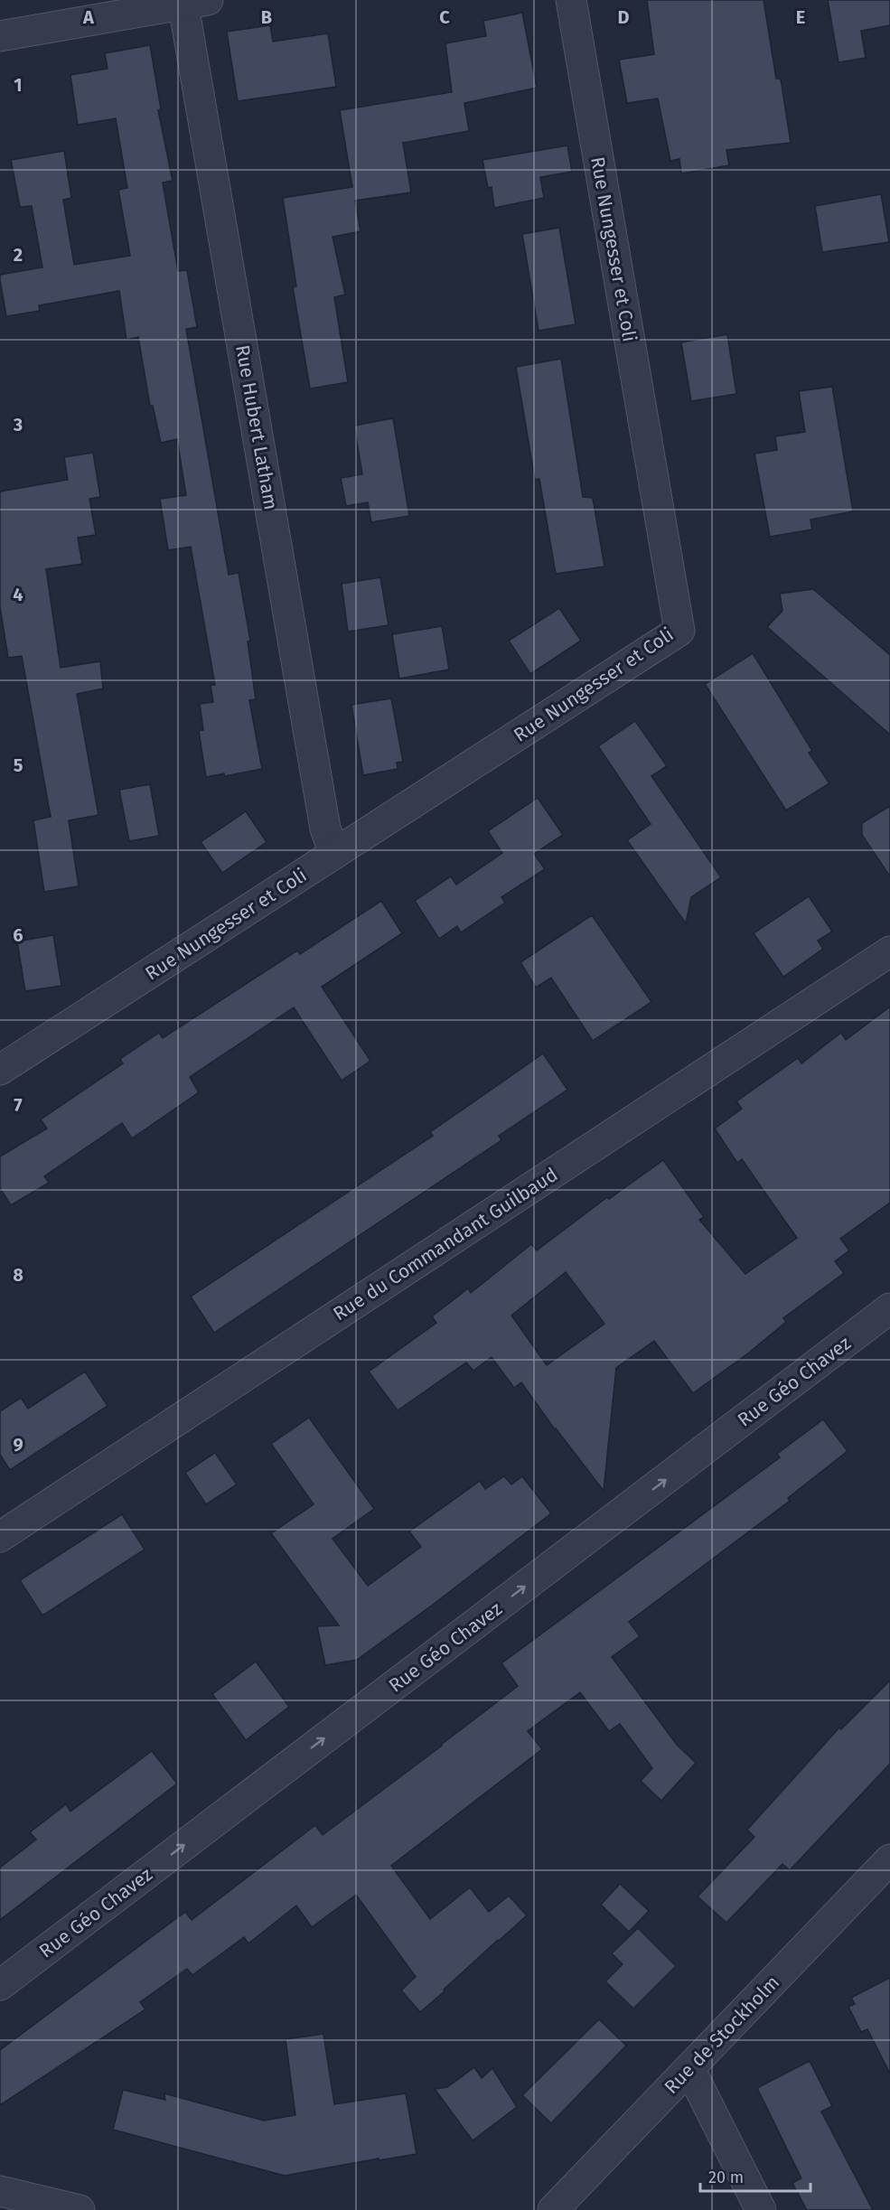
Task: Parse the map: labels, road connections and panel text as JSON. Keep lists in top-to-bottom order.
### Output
{
  "streets": {
    "street": [
      "Rue Nungesser et Coli",
      "Rue Hubert Latham",
      "Rue du Commandant Guilbaud",
      "Rue Géo Chavez",
      "Rue de Stockholm"
    ]
  },
  "crossings": [
    ["Rue Nungesser et Coli", "Rue Hubert Latham"]
  ],
  "one_way": ["Rue Géo Chavez"],
  "scale_bar": "20 m",
  "grid": {
    "columns": [
      "A",
      "B",
      "C",
      "D",
      "E"
    ],
    "rows": [
      "1",
      "2",
      "3",
      "4",
      "5",
      "6",
      "7",
      "8",
      "9"
    ]
  }
}
